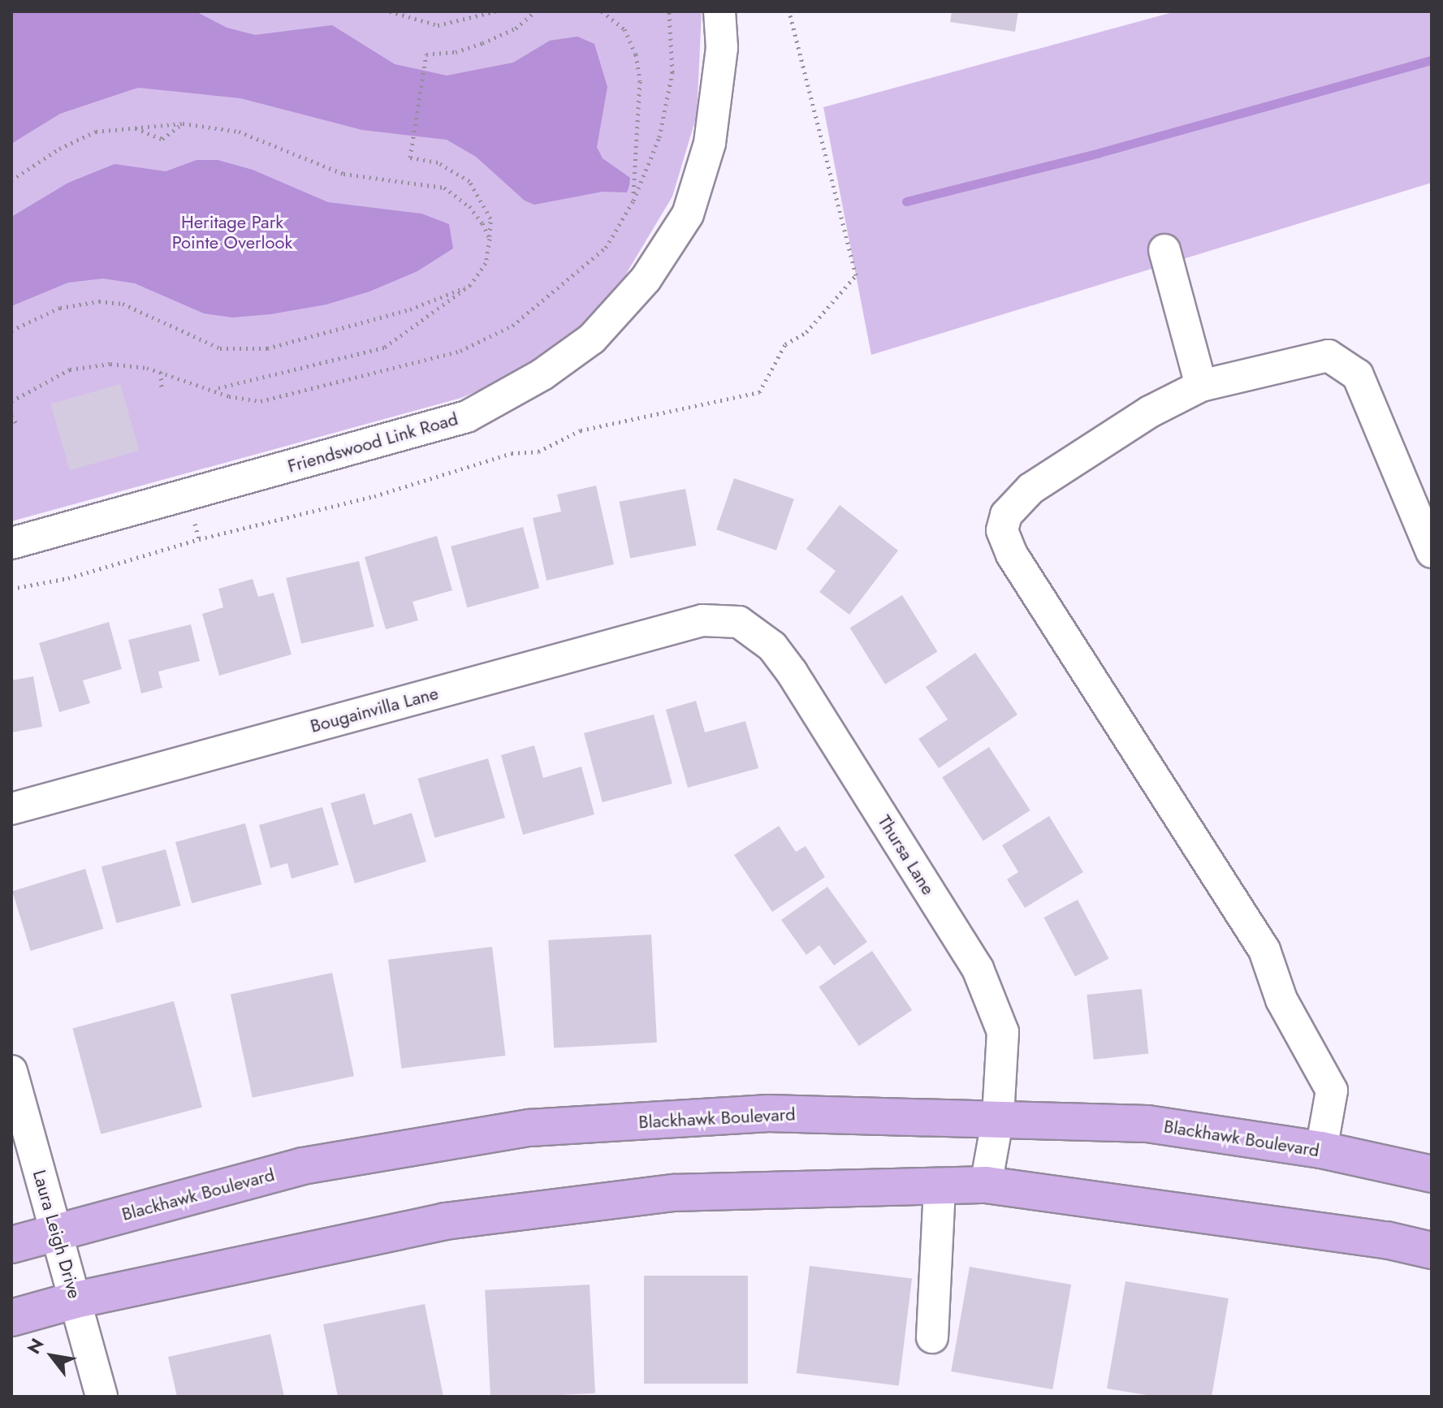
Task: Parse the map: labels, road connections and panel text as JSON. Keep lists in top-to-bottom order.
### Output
{
  "streets": {
    "main road": ["Blackhawk Boulevard"],
    "street": [
      "Friendswood Link Road",
      "Bougainvilla Lane",
      "Thursa Lane",
      "Laura Leigh Drive"
    ]
  },
  "crossings": [
    ["Bougainvilla Lane", "Thursa Lane"],
    ["Thursa Lane", "Blackhawk Boulevard"],
    ["Blackhawk Boulevard", "Laura Leigh Drive"]
  ],
  "parks": ["Heritage Park Pointe Overlook"],
  "north": "top left"
}
